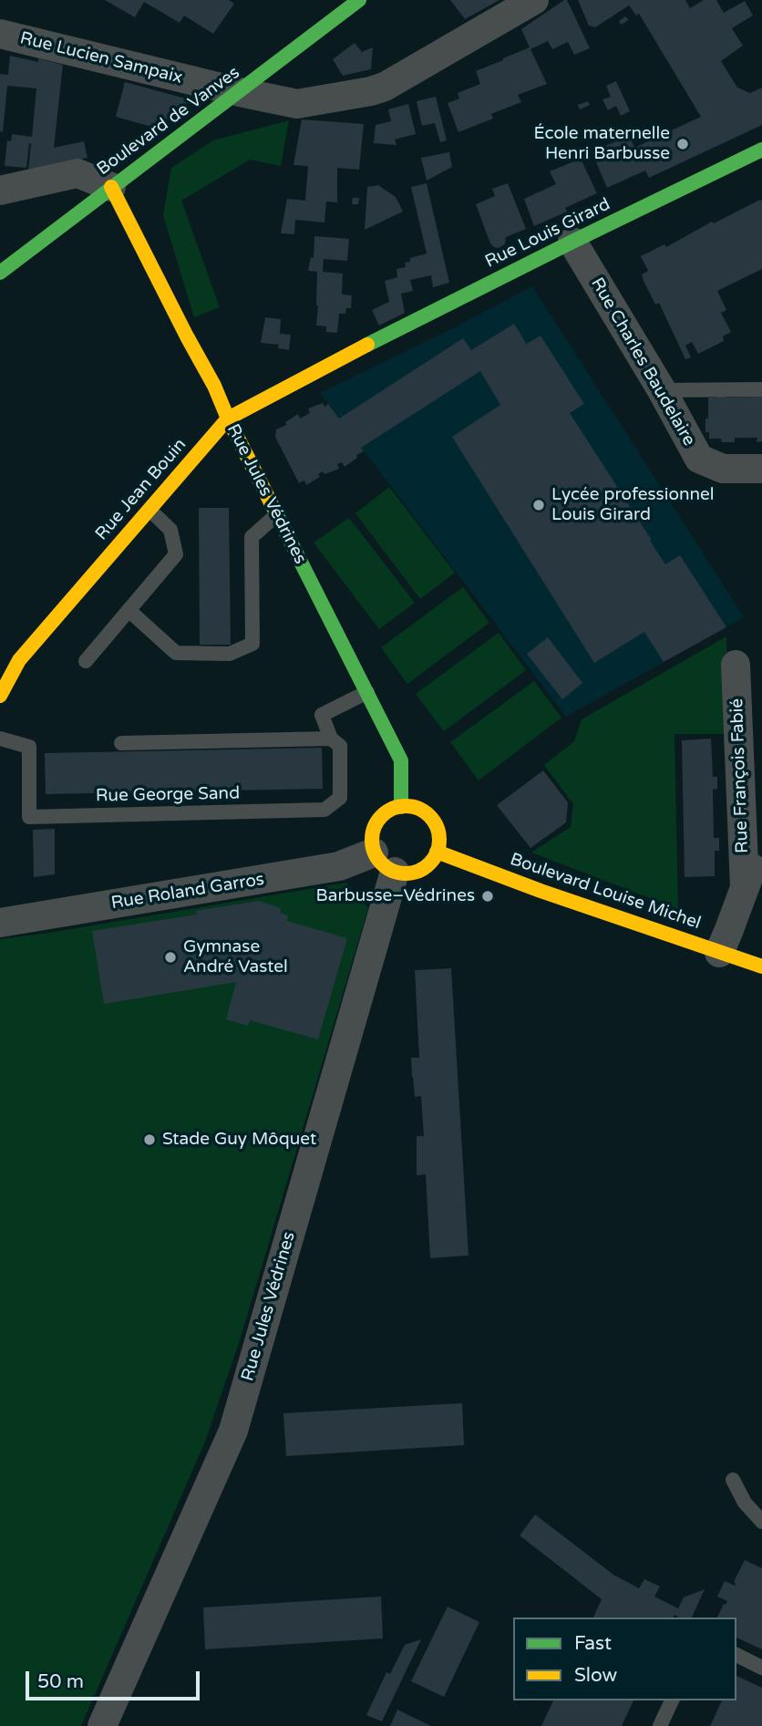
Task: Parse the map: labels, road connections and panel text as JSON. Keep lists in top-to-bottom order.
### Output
{
  "streets": {
    "street": [
      "Rue Lucien Sampaix",
      "Boulevard de Vanves",
      "Rue Louis Girard",
      "Rue Charles Baudelaire",
      "Rue Jean Bouin",
      "Rue Jules Védrines",
      "Rue François Fabié",
      "Rue Roland Garros",
      "Boulevard Louise Michel"
    ],
    "lane": ["Rue George Sand"]
  },
  "crossings": [
    ["Rue Lucien Sampaix", "Boulevard de Vanves"],
    ["Boulevard de Vanves", "Rue Jules Védrines"],
    ["Rue Louis Girard", "Rue Charles Baudelaire"],
    ["Rue Louis Girard", "Rue Jean Bouin"],
    ["Rue Jean Bouin", "Rue Jules Védrines"],
    ["Rue Jules Védrines", "Rue George Sand"],
    ["Rue Jules Védrines", "Rue Roland Garros"],
    ["Rue Jules Védrines", "Boulevard Louise Michel"],
    ["Rue Roland Garros", "Boulevard Louise Michel"]
  ],
  "places": [
    "École maternelle Henri Barbusse",
    "Lycée professionnel Louis Girard",
    "Barbusse–Védrines",
    "Gymnase André Vastel",
    "Stade Guy Môquet"
  ],
  "legend": ["Fast", "Slow"],
  "scale_bar": "50 m"
}
